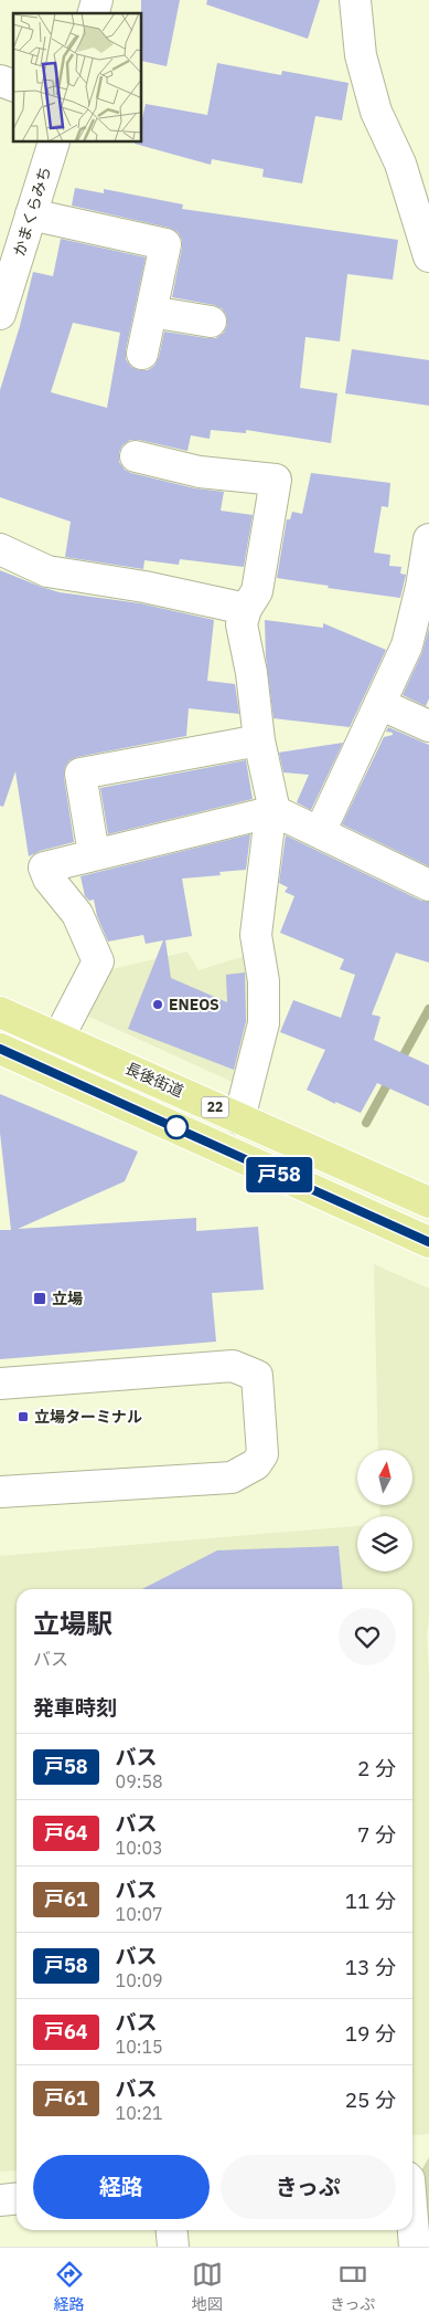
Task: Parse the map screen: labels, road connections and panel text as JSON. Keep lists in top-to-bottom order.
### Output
{
  "streets": {
    "main road": ["長後街道", "22"],
    "street": ["かまくらみち"]
  },
  "places": {
    "other": ["ENEOS"],
    "transit": ["立場", "立場ターミナル"]
  },
  "lines": ["bus line 戸58"],
  "north": "top",
  "page": {
    "on_map": "戸58",
    "heading": [
      ["立場駅", "バス"],
      "発車時刻"
    ],
    "list": [
      {
        "mark": "戸58",
        "name": "バス",
        "note": "09:58",
        "value": "2 分"
      },
      {
        "mark": "戸64",
        "name": "バス",
        "note": "10:03",
        "value": "7 分"
      },
      {
        "mark": "戸61",
        "name": "バス",
        "note": "10:07",
        "value": "11 分"
      },
      {
        "mark": "戸58",
        "name": "バス",
        "note": "10:09",
        "value": "13 分"
      },
      {
        "mark": "戸64",
        "name": "バス",
        "note": "10:15",
        "value": "19 分"
      },
      {
        "mark": "戸61",
        "name": "バス",
        "note": "10:21",
        "value": "25 分"
      }
    ],
    "buttons": ["経路", "きっぷ"],
    "tabs": ["経路", "地図", "きっぷ"]
  }
}
